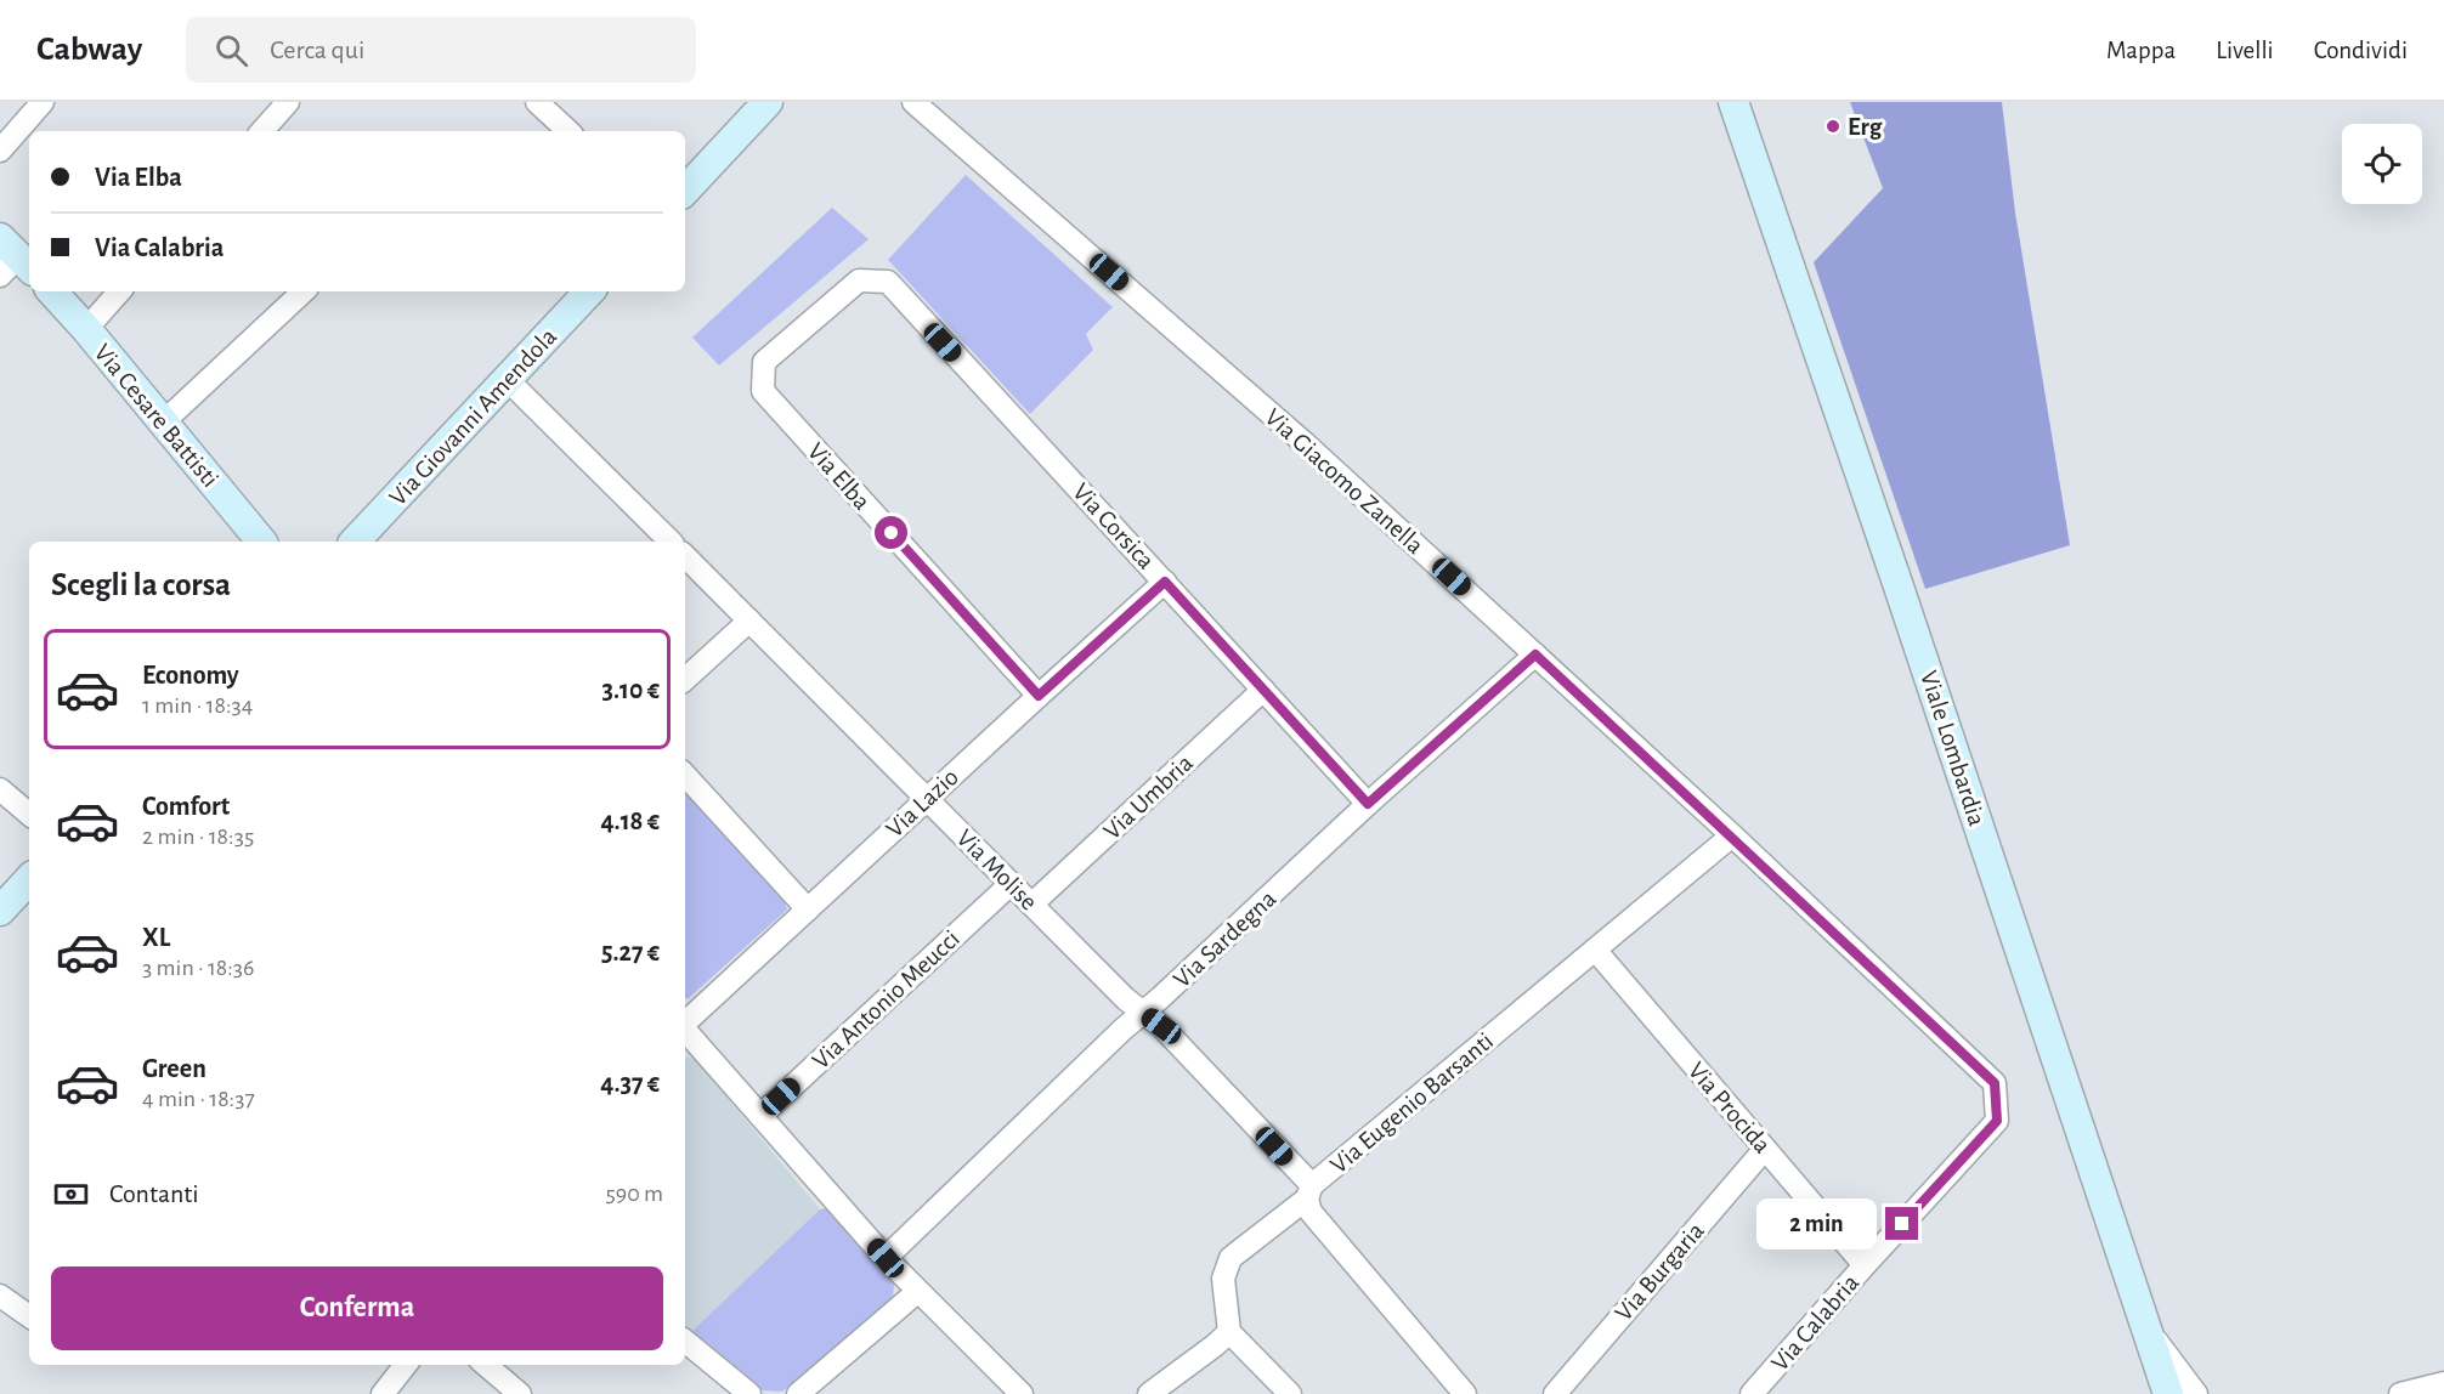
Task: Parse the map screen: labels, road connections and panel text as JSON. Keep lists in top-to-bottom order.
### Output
{
  "streets": {
    "main road": ["Via Cesare Battisti", "Via Giovanni Amendola", "Viale Lombardia"],
    "street": [
      "Via Elba",
      "Via Giacomo Zanella",
      "Via Corsica",
      "Via Umbria",
      "Via Lazio",
      "Via Molise",
      "Via Sardegna",
      "Via Antonio Meucci",
      "Via Eugenio Barsanti",
      "Via Procida",
      "Via Burgaria",
      "Via Calabria"
    ]
  },
  "crossings": [
    ["Via Elba", "Via Corsica"],
    ["Via Elba", "Via Lazio"],
    ["Via Giacomo Zanella", "Via Sardegna"],
    ["Via Giacomo Zanella", "Via Eugenio Barsanti"],
    ["Via Giacomo Zanella", "Via Calabria"],
    ["Via Corsica", "Via Umbria"],
    ["Via Corsica", "Via Lazio"],
    ["Via Corsica", "Via Sardegna"],
    ["Via Umbria", "Via Molise"],
    ["Via Lazio", "Via Molise"],
    ["Via Molise", "Via Sardegna"],
    ["Via Molise", "Via Antonio Meucci"],
    ["Via Molise", "Via Eugenio Barsanti"],
    ["Via Eugenio Barsanti", "Via Procida"],
    ["Via Procida", "Via Burgaria"],
    ["Via Procida", "Via Calabria"]
  ],
  "places": ["Erg"],
  "page": {
    "header": "Cabway",
    "search": "Cerca qui",
    "nav": ["Mappa", "Livelli", "Condividi"],
    "banner": ["Via Elba", "Via Calabria"],
    "heading": "Scegli la corsa",
    "list": [
      {
        "name": "Economy",
        "note": "1 min · 18:34",
        "value": "3.10 €"
      },
      {
        "name": "Comfort",
        "note": "2 min · 18:35",
        "value": "4.18 €"
      },
      {
        "name": "XL",
        "note": "3 min · 18:36",
        "value": "5.27 €"
      },
      {
        "name": "Green",
        "note": "4 min · 18:37",
        "value": "4.37 €"
      }
    ],
    "pay": ["Contanti", "590 m"],
    "bubble": "2 min",
    "buttons": "Conferma"
  }
}
